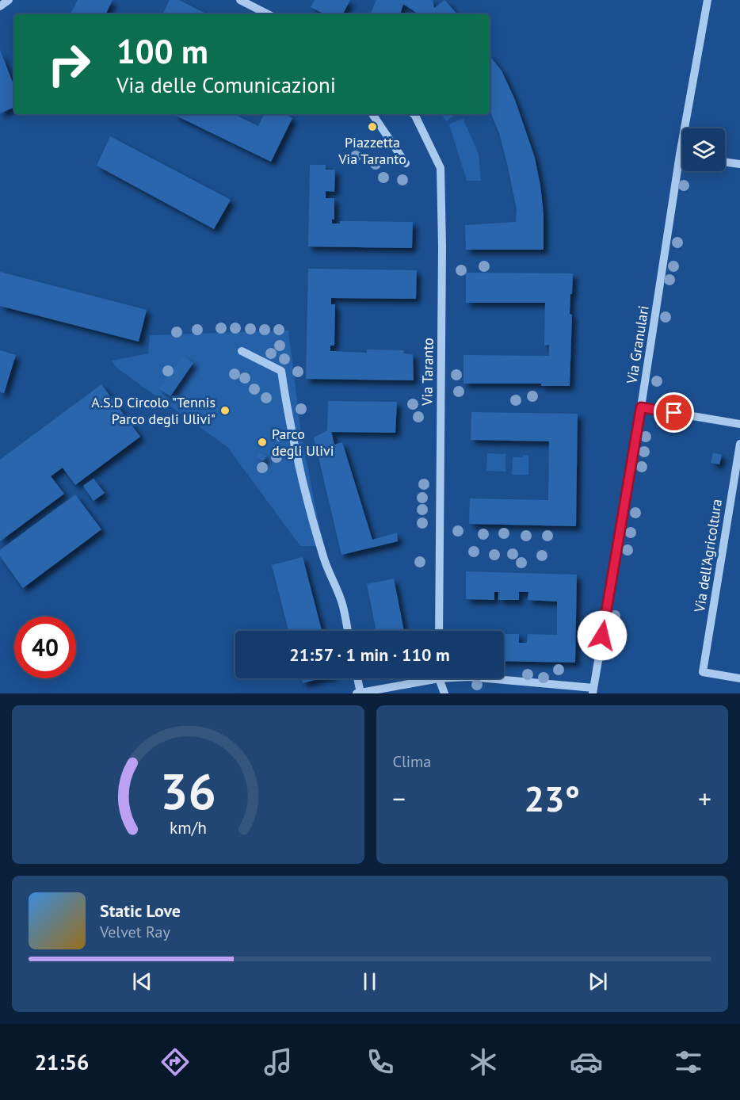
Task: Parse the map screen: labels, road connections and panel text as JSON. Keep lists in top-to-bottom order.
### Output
{
  "streets": {
    "street": ["Via Granulari", "Via Taranto", "Via dell'Agricoltura"]
  },
  "places": ["Piazzetta Via Taranto", "A.S.D Circolo \"Tennis Parco degli Ulivi\"", "Parco degli Ulivi"],
  "page": {
    "turn": ["100 m", "Via delle Comunicazioni"],
    "limit": "40",
    "trip": "21:57 · 1 min · 110 m",
    "tile": "Clima",
    "heat": ["−", "23°", "+"],
    "song": ["Static Love", "Velvet Ray"],
    "tabs": "21:56",
    "gauge": ["36", "km/h"]
  }
}
